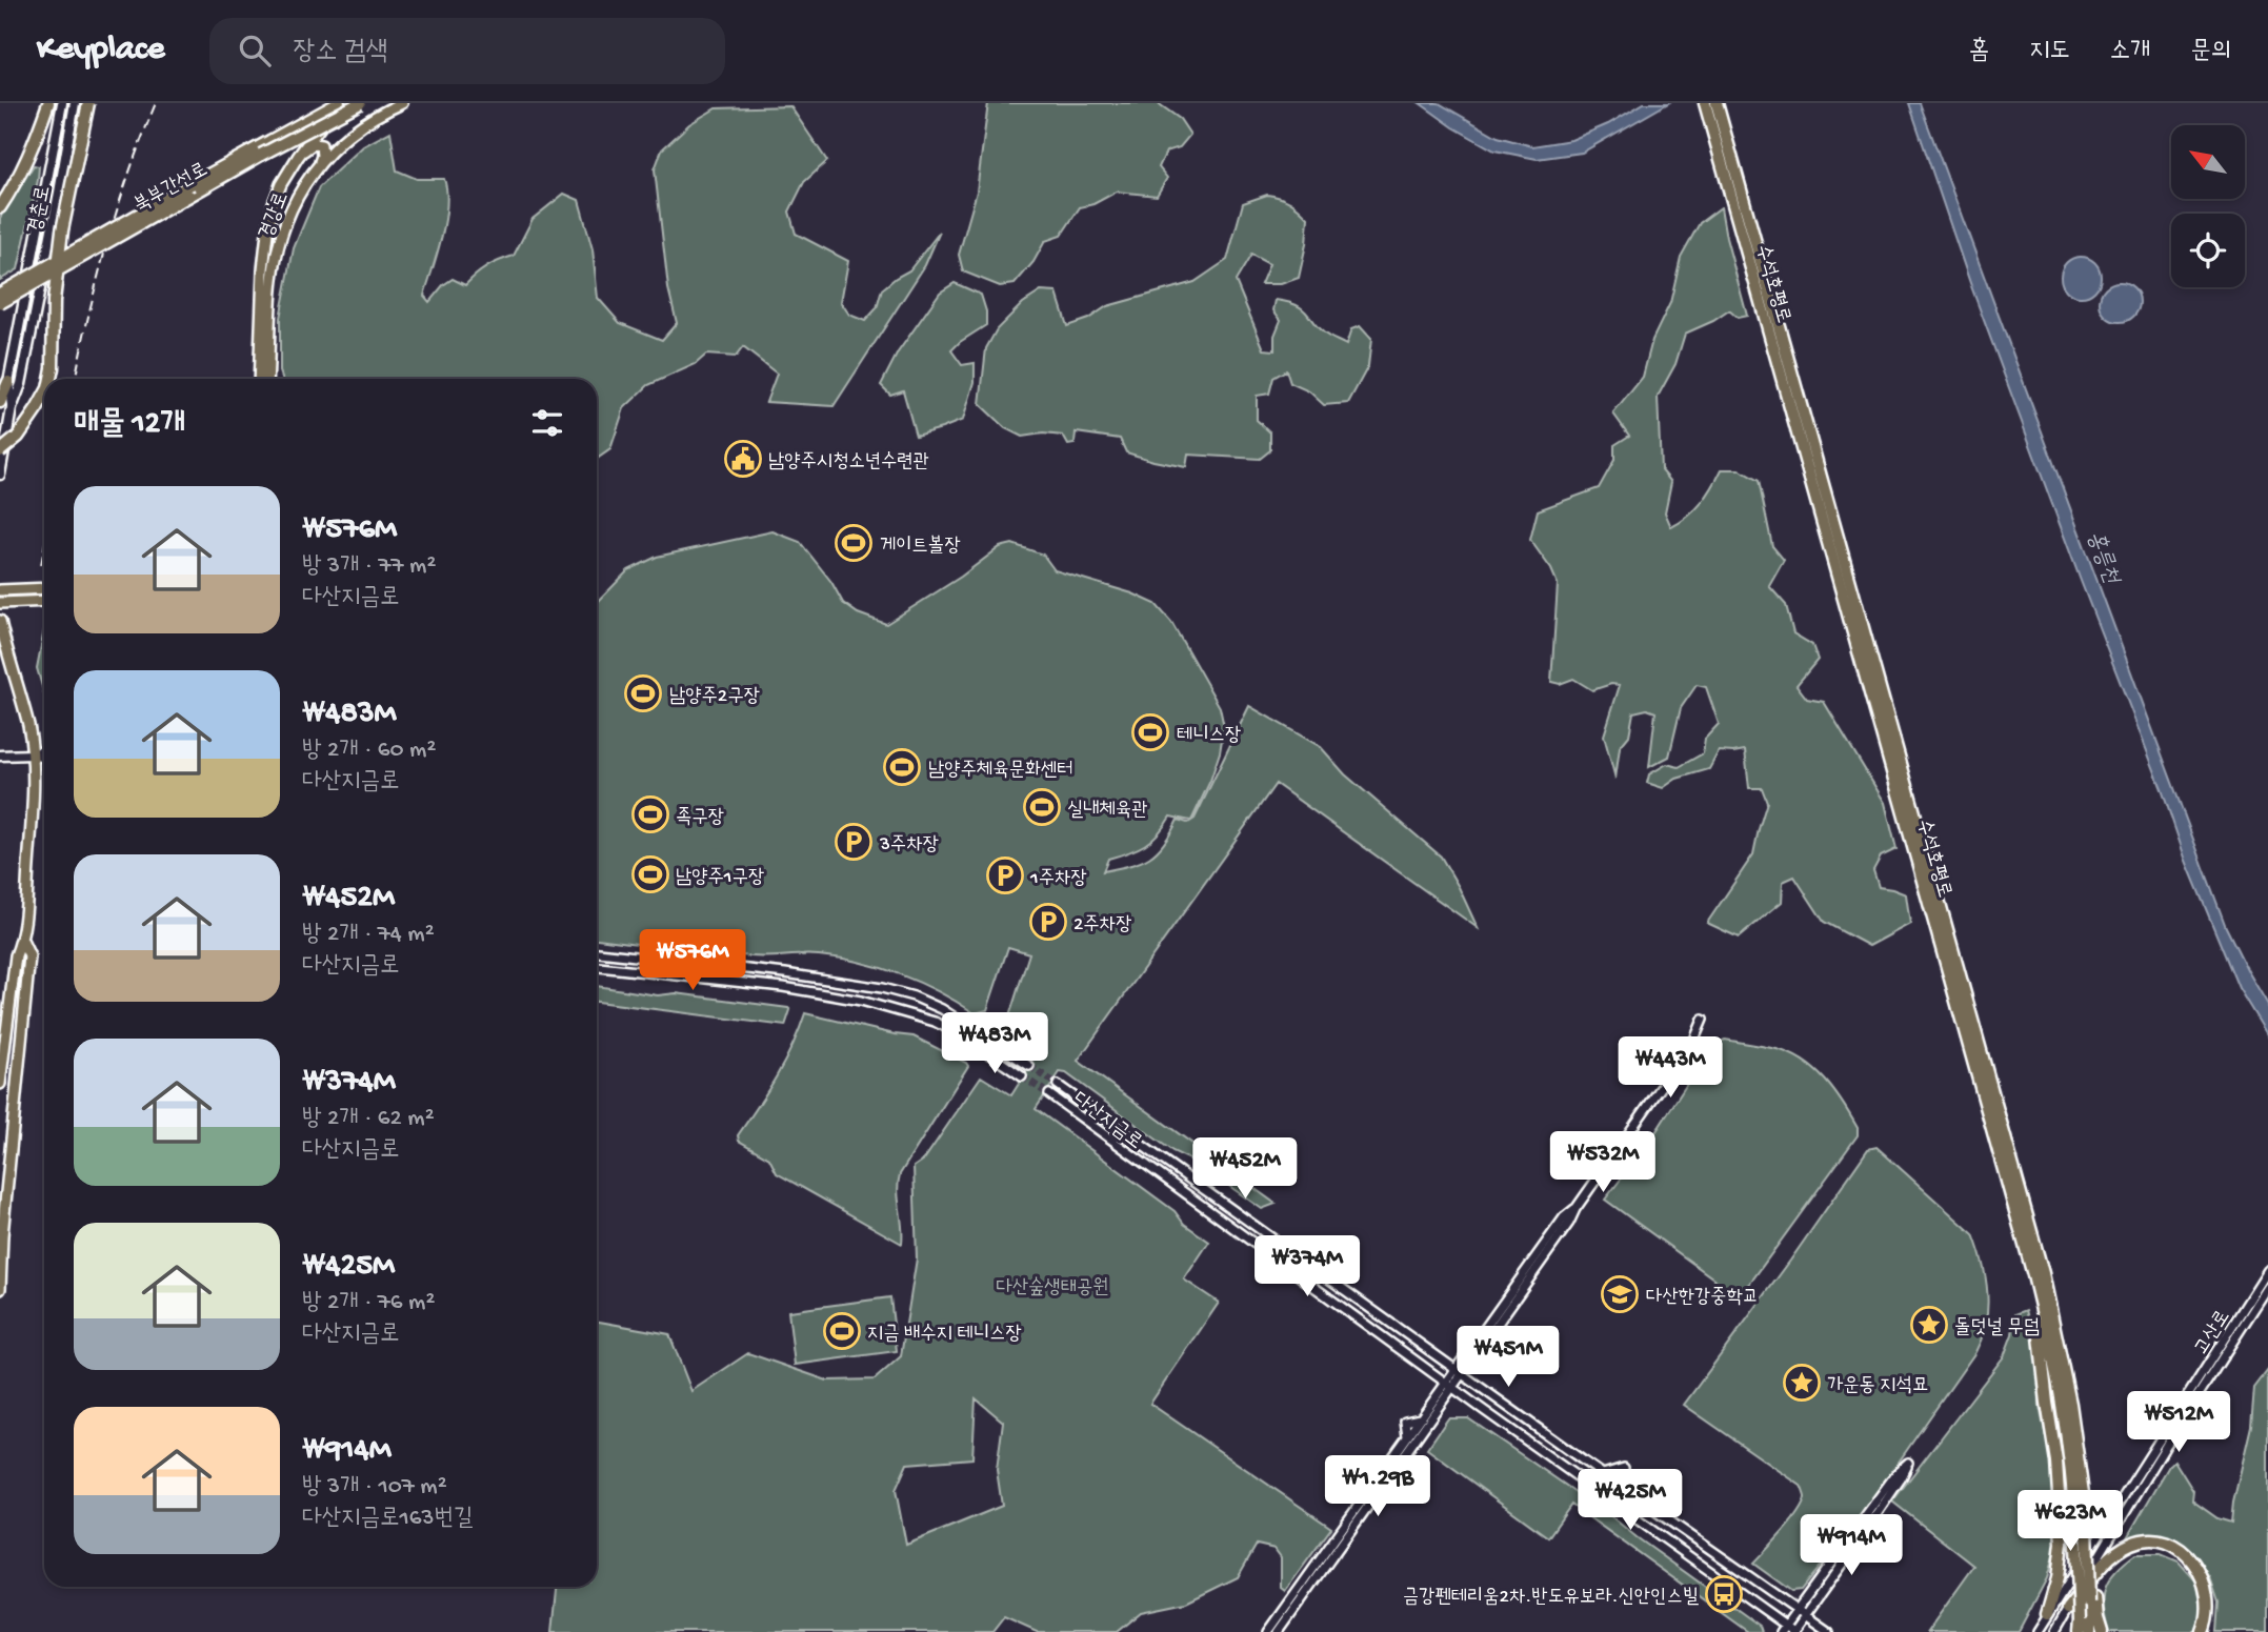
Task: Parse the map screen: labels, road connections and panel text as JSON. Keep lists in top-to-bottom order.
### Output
{
  "streets": {
    "highway": ["북부간선로", "수석호평로"],
    "main road": ["경춘로", "경강로"],
    "street": ["다산지금로", "고산로"]
  },
  "water": ["홍릉천"],
  "parks": ["다산숲생태공원"],
  "places": {
    "public building": ["남양주시청소년수련관"],
    "sports": [
      "게이트볼장",
      "남양주2구장",
      "테니스장",
      "남양주체육문화센터",
      "실내체육관",
      "족구장",
      "남양주1구장",
      "지금 배수지 테니스장"
    ],
    "parking": ["3주차장", "1주차장", "2주차장"],
    "school or university": ["다산한강중학교"],
    "place": ["돌덧널 무덤", "가운동 지석묘"],
    "bus stop": ["금강펜테리움2차.반도유보라.신안인스빌"]
  },
  "north": "top left",
  "page": {
    "header": "Keyplace",
    "search": "장소 검색",
    "nav": [
      "홈",
      "지도",
      "소개",
      "문의"
    ],
    "heading": "매물 12개",
    "list": [
      {
        "name": "₩576M",
        "note": "방 3개 · 77 m² · 다산지금로"
      },
      {
        "name": "₩483M",
        "note": "방 2개 · 60 m² · 다산지금로"
      },
      {
        "name": "₩452M",
        "note": "방 2개 · 74 m² · 다산지금로"
      },
      {
        "name": "₩374M",
        "note": "방 2개 · 62 m² · 다산지금로"
      },
      {
        "name": "₩425M",
        "note": "방 2개 · 76 m² · 다산지금로"
      },
      {
        "name": "₩914M",
        "note": "방 3개 · 107 m² · 다산지금로163번길"
      }
    ],
    "price": [
      "₩576M",
      "₩483M",
      "₩443M",
      "₩532M",
      "₩452M",
      "₩374M",
      "₩451M",
      "₩512M",
      "₩1.29B",
      "₩425M",
      "₩623M",
      "₩914M"
    ]
  }
}
